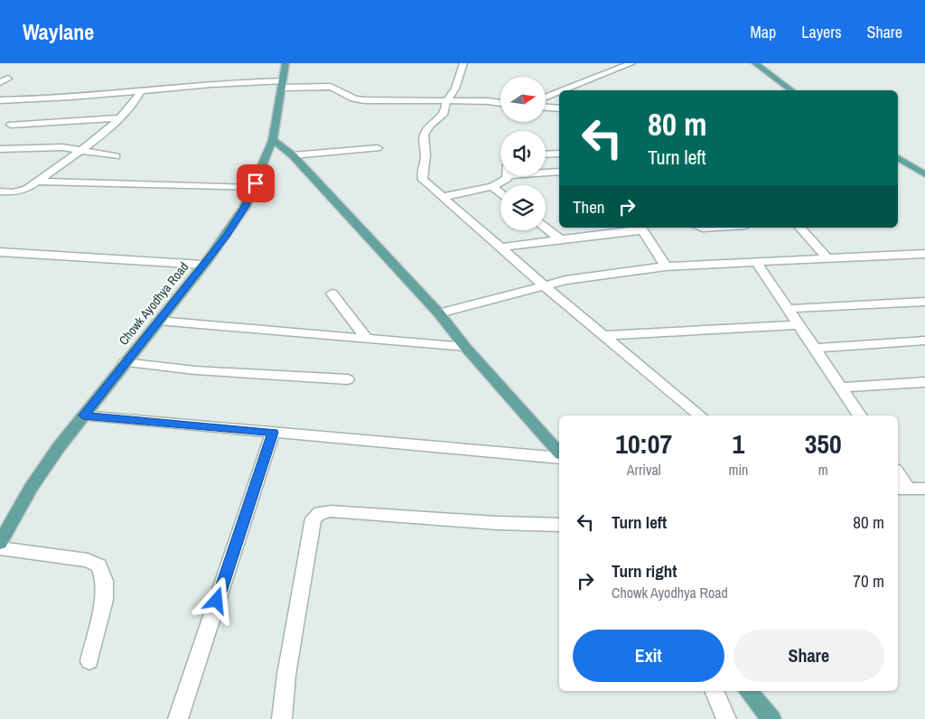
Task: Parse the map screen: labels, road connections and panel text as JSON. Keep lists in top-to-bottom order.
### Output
{
  "streets": {
    "main road": ["Chowk Ayodhya Road"]
  },
  "north": "right",
  "page": {
    "header": "Waylane",
    "nav": ["Map", "Layers", "Share"],
    "turn": ["80 m", "Turn left"],
    "then": "Then",
    "eta": [
      "10:07",
      "Arrival",
      "1",
      "min",
      "350",
      "m"
    ],
    "list": [
      {
        "name": "Turn left",
        "value": "80 m"
      },
      {
        "name": "Turn right",
        "note": "Chowk Ayodhya Road",
        "value": "70 m"
      }
    ],
    "buttons": ["Exit", "Share"]
  }
}
